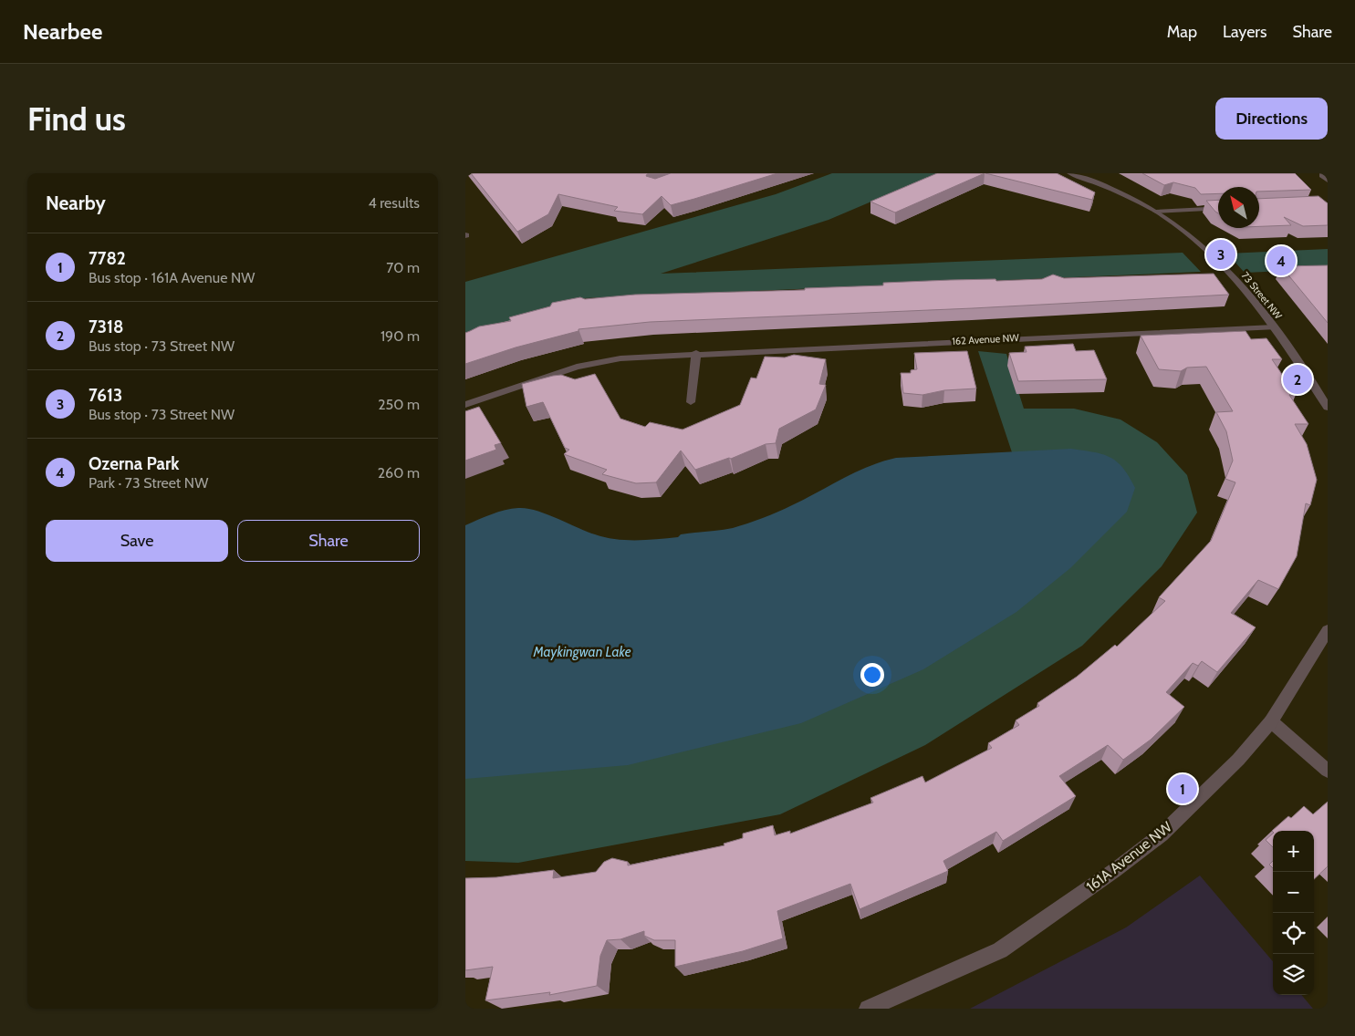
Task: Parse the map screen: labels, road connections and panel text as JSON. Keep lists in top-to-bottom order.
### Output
{
  "streets": {
    "street": ["73 Street NW", "162 Avenue NW", "161A Avenue NW"]
  },
  "crossings": [
    ["73 Street NW", "162 Avenue NW"]
  ],
  "water": ["Maykingwan Lake"],
  "north": "top left",
  "page": {
    "header": "Nearbee",
    "nav": ["Map", "Layers", "Share"],
    "buttons": [
      "Directions",
      ["Save", "Share"]
    ],
    "title": "Find us",
    "heading": ["Nearby", "4 results"],
    "list": [
      {
        "mark": "1",
        "name": "7782",
        "note": "Bus stop · 161A Avenue NW",
        "value": "70 m"
      },
      {
        "mark": "2",
        "name": "7318",
        "note": "Bus stop · 73 Street NW",
        "value": "190 m"
      },
      {
        "mark": "3",
        "name": "7613",
        "note": "Bus stop · 73 Street NW",
        "value": "250 m"
      },
      {
        "mark": "4",
        "name": "Ozerna Park",
        "note": "Park · 73 Street NW",
        "value": "260 m"
      }
    ],
    "pins": [
      "3",
      "4",
      "2",
      "1"
    ],
    "map_buttons": ["+", "−"]
  }
}
